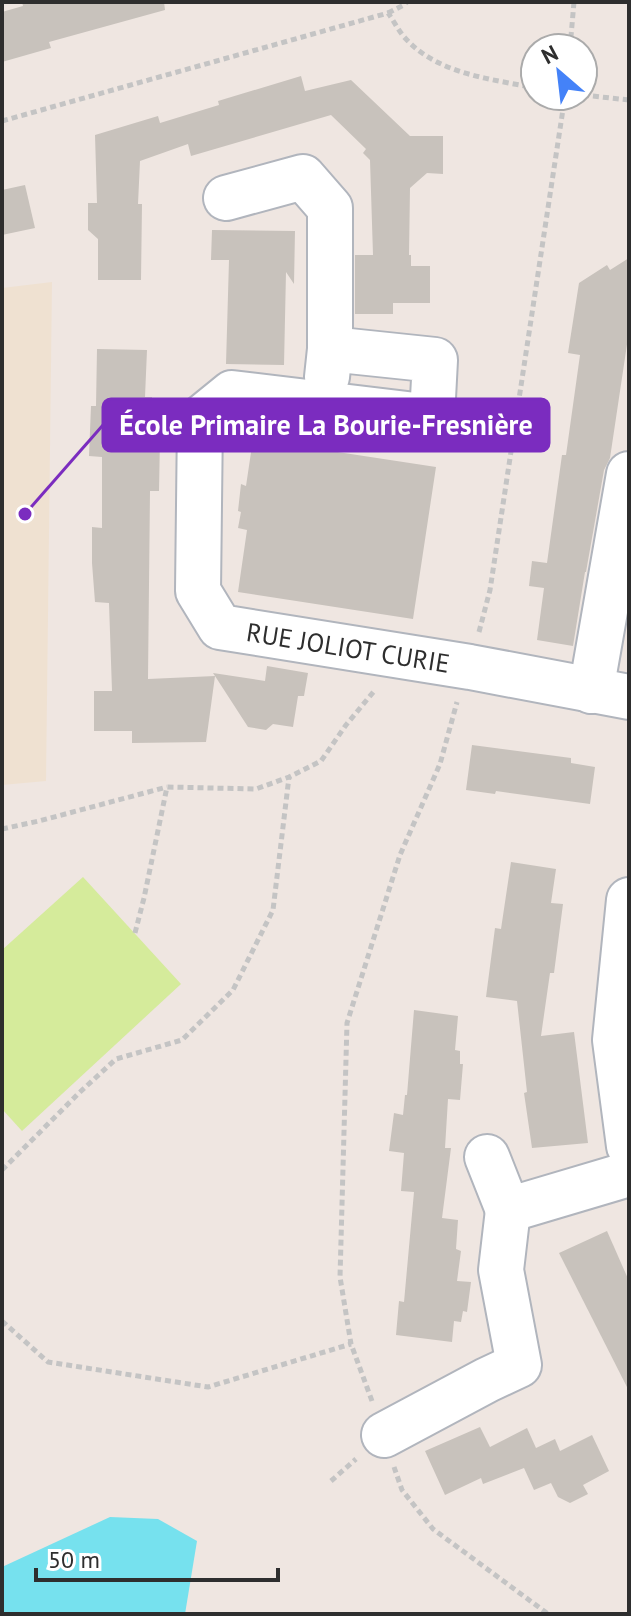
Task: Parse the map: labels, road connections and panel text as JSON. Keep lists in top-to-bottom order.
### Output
{
  "streets": {
    "street": ["RUE JOLIOT CURIE"]
  },
  "places": ["École Primaire La Bourie-Fresnière"],
  "scale_bar": "50 m",
  "north": "top left"
}
